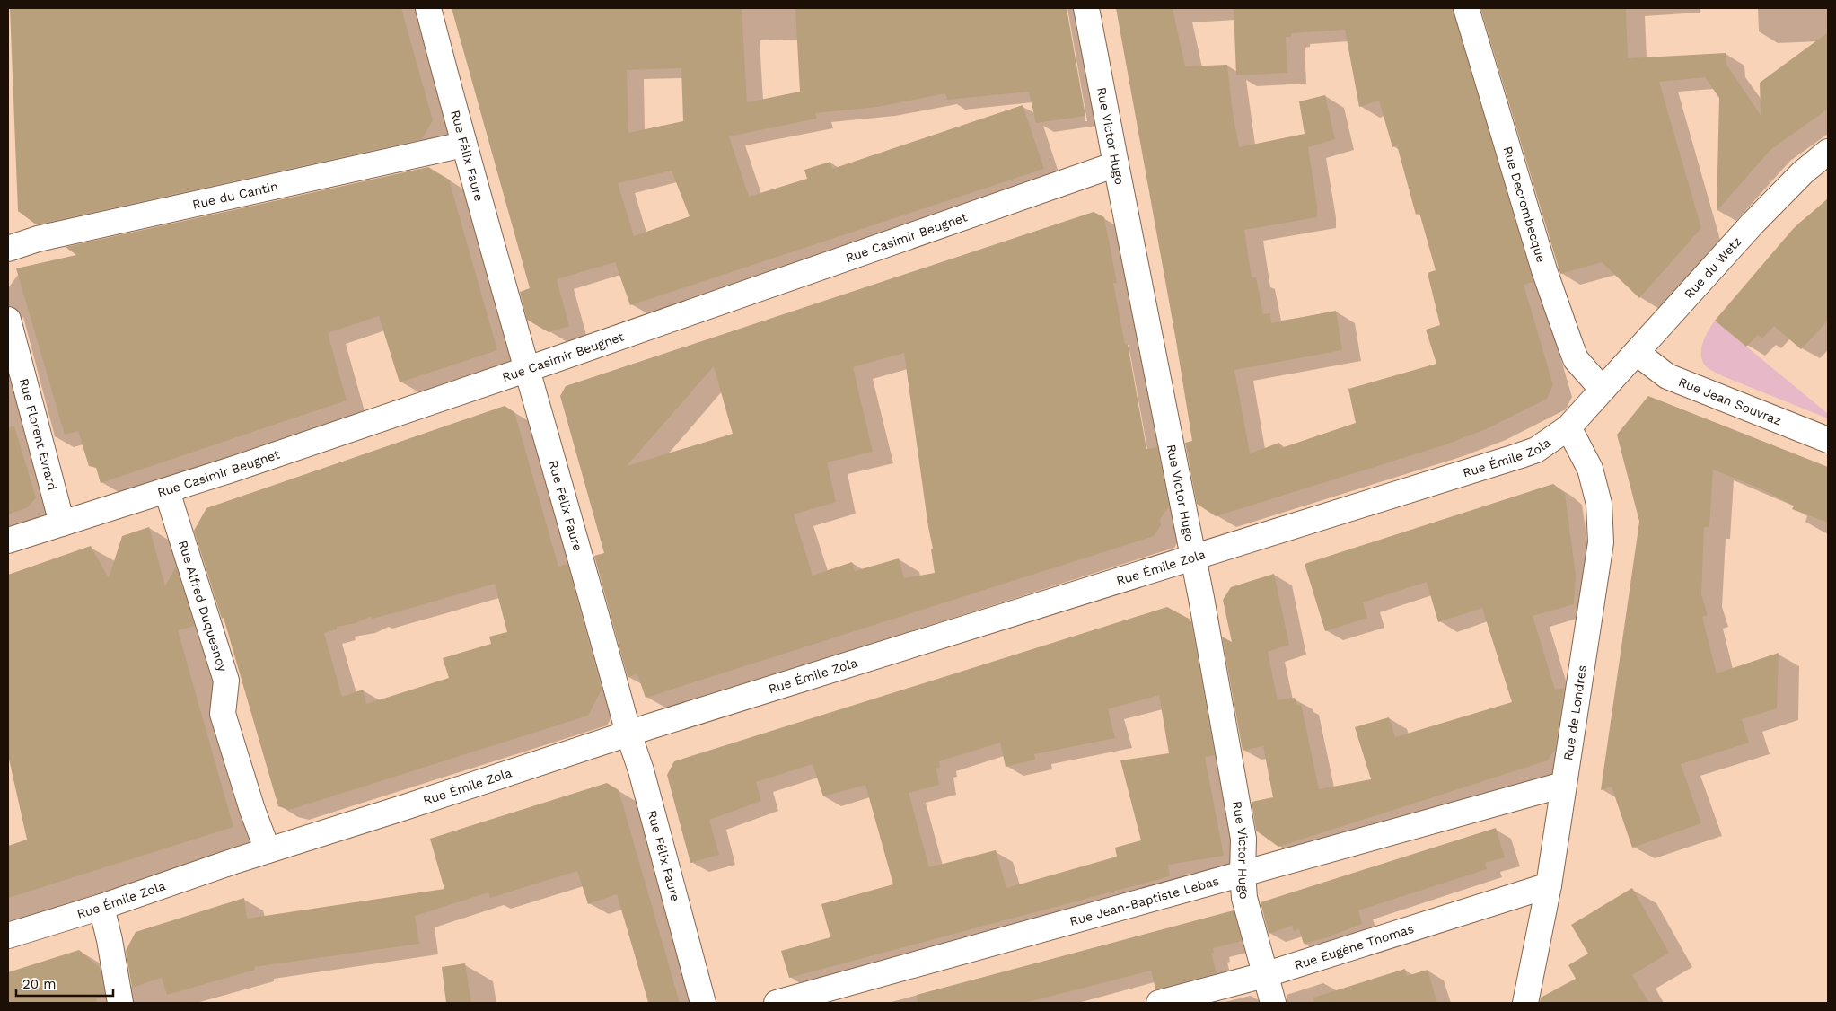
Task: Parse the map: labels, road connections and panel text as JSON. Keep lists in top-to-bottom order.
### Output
{
  "streets": {
    "street": [
      "Rue Victor Hugo",
      "Rue Félix Faure",
      "Rue du Cantin",
      "Rue Decrombecque",
      "Rue Casimir Beugnet",
      "Rue du Wetz",
      "Rue Jean Souvraz",
      "Rue Florent Evrard",
      "Rue Émile Zola",
      "Rue Alfred Duquesnoy",
      "Rue de Londres",
      "Rue Jean-Baptiste Lebas",
      "Rue Eugène Thomas"
    ]
  },
  "crossings": [
    ["Rue Victor Hugo", "Rue Casimir Beugnet"],
    ["Rue Victor Hugo", "Rue Émile Zola"],
    ["Rue Victor Hugo", "Rue Jean-Baptiste Lebas"],
    ["Rue Victor Hugo", "Rue Eugène Thomas"],
    ["Rue Félix Faure", "Rue du Cantin"],
    ["Rue Félix Faure", "Rue Casimir Beugnet"],
    ["Rue Félix Faure", "Rue Émile Zola"],
    ["Rue Decrombecque", "Rue du Wetz"],
    ["Rue Decrombecque", "Rue Émile Zola"],
    ["Rue Casimir Beugnet", "Rue Florent Evrard"],
    ["Rue Casimir Beugnet", "Rue Alfred Duquesnoy"],
    ["Rue du Wetz", "Rue Jean Souvraz"],
    ["Rue du Wetz", "Rue Émile Zola"],
    ["Rue Émile Zola", "Rue Alfred Duquesnoy"],
    ["Rue Émile Zola", "Rue de Londres"],
    ["Rue de Londres", "Rue Jean-Baptiste Lebas"],
    ["Rue de Londres", "Rue Eugène Thomas"]
  ],
  "scale_bar": "20 m"
}
